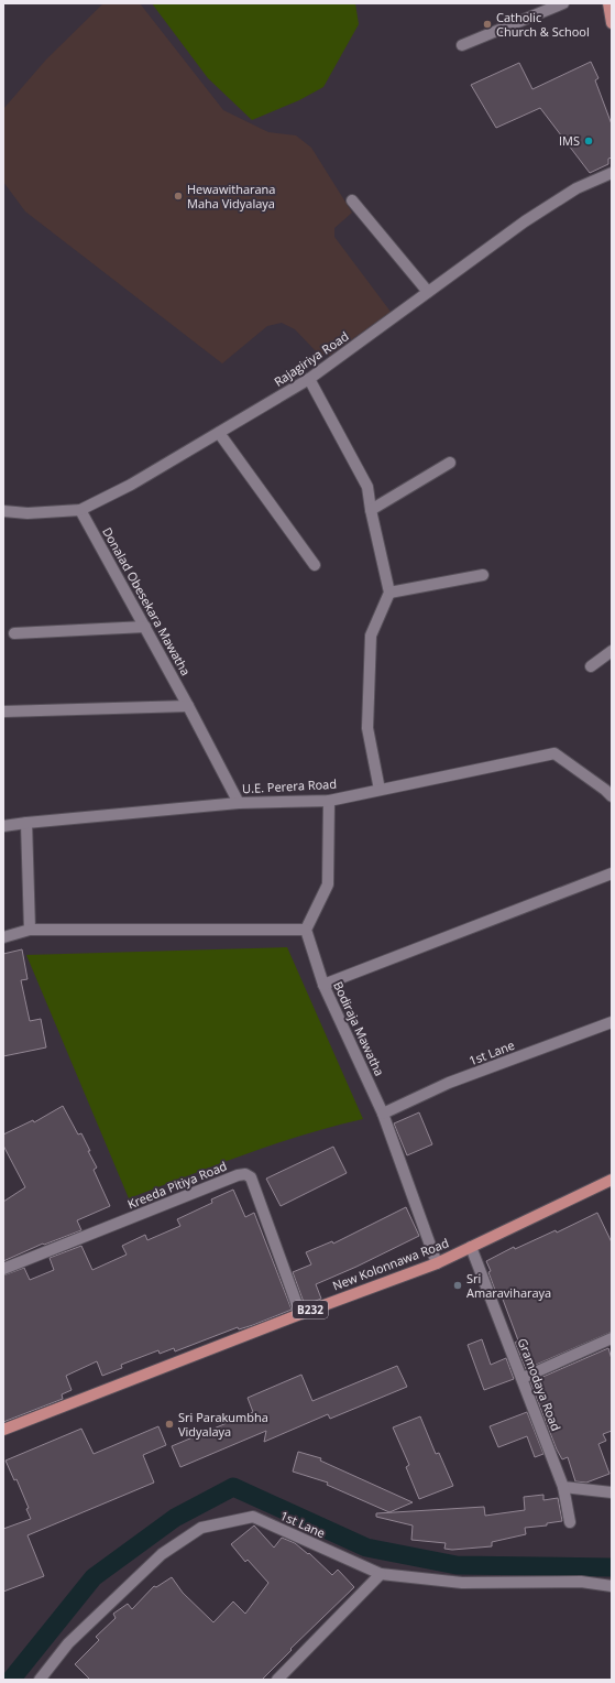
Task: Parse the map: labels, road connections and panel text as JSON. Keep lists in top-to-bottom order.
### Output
{
  "streets": {
    "main road": ["New Kolonnawa Road", "B232"],
    "street": [
      "Rajagiriya Road",
      "Donalad Obesekara Mawatha",
      "U.E. Perera Road",
      "Bodiraja Mawatha",
      "1st Lane",
      "Kreeda Pitiya Road",
      "Gramodaya Road"
    ]
  },
  "crossings": [
    ["Rajagiriya Road", "Donalad Obesekara Mawatha"],
    ["Donalad Obesekara Mawatha", "U.E. Perera Road"],
    ["Bodiraja Mawatha", "1st Lane"],
    ["Bodiraja Mawatha", "New Kolonnawa Road"],
    ["Kreeda Pitiya Road", "New Kolonnawa Road"],
    ["New Kolonnawa Road", "Gramodaya Road"]
  ],
  "places": [
    "Catholic Church & School",
    "IMS",
    "Hewawitharana Maha Vidyalaya",
    "Sri Amaraviharaya",
    "Sri Parakumbha Vidyalaya"
  ]
}
